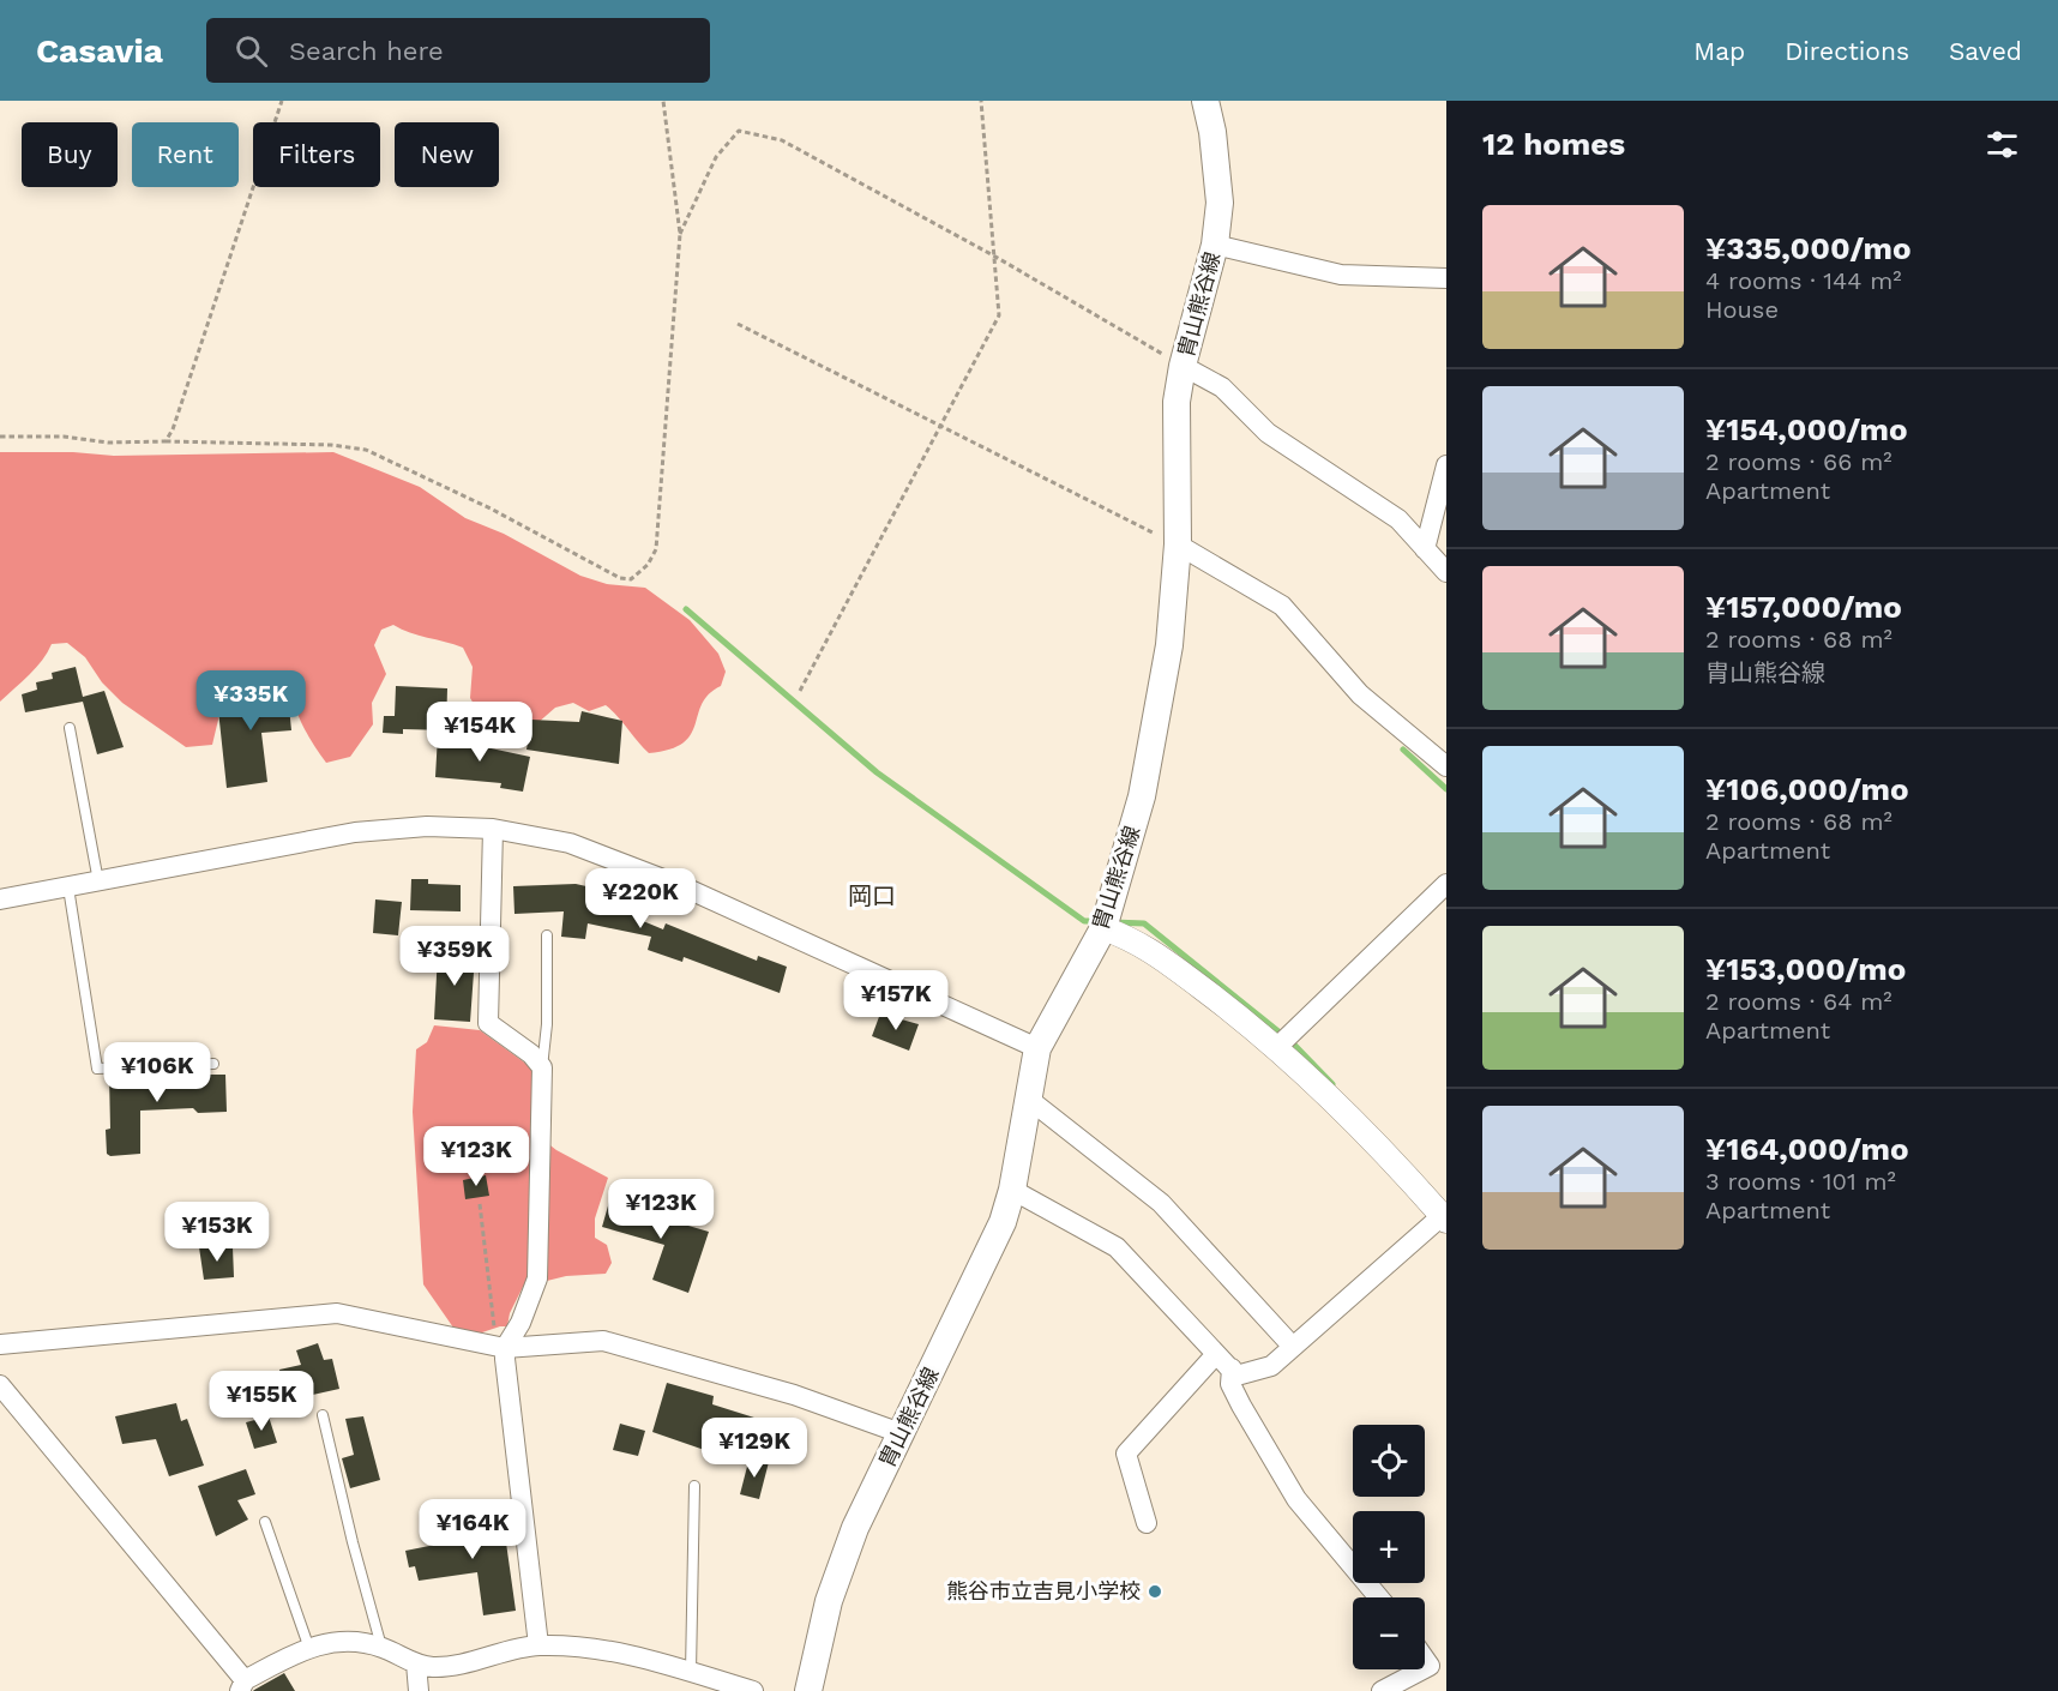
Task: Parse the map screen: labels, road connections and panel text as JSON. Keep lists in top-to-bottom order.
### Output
{
  "streets": {
    "main road": ["胄山熊谷線"]
  },
  "districts": ["岡口"],
  "places": ["熊谷市立吉見小学校"],
  "page": {
    "header": "Casavia",
    "search": "Search here",
    "nav": ["Map", "Directions", "Saved"],
    "heading": "12 homes",
    "chip": [
      "Buy",
      "Rent",
      "Filters",
      "New"
    ],
    "list": [
      {
        "name": "¥335,000/mo",
        "note": "4 rooms · 144 m² · House"
      },
      {
        "name": "¥154,000/mo",
        "note": "2 rooms · 66 m² · Apartment"
      },
      {
        "name": "¥157,000/mo",
        "note": "2 rooms · 68 m² · 胄山熊谷線"
      },
      {
        "name": "¥106,000/mo",
        "note": "2 rooms · 68 m² · Apartment"
      },
      {
        "name": "¥153,000/mo",
        "note": "2 rooms · 64 m² · Apartment"
      },
      {
        "name": "¥164,000/mo",
        "note": "3 rooms · 101 m² · Apartment"
      }
    ],
    "price": [
      "¥335K",
      "¥154K",
      "¥220K",
      "¥359K",
      "¥157K",
      "¥106K",
      "¥123K",
      "¥123K",
      "¥153K",
      "¥155K",
      "¥129K",
      "¥164K"
    ],
    "map_buttons": ["+", "−"]
  }
}
